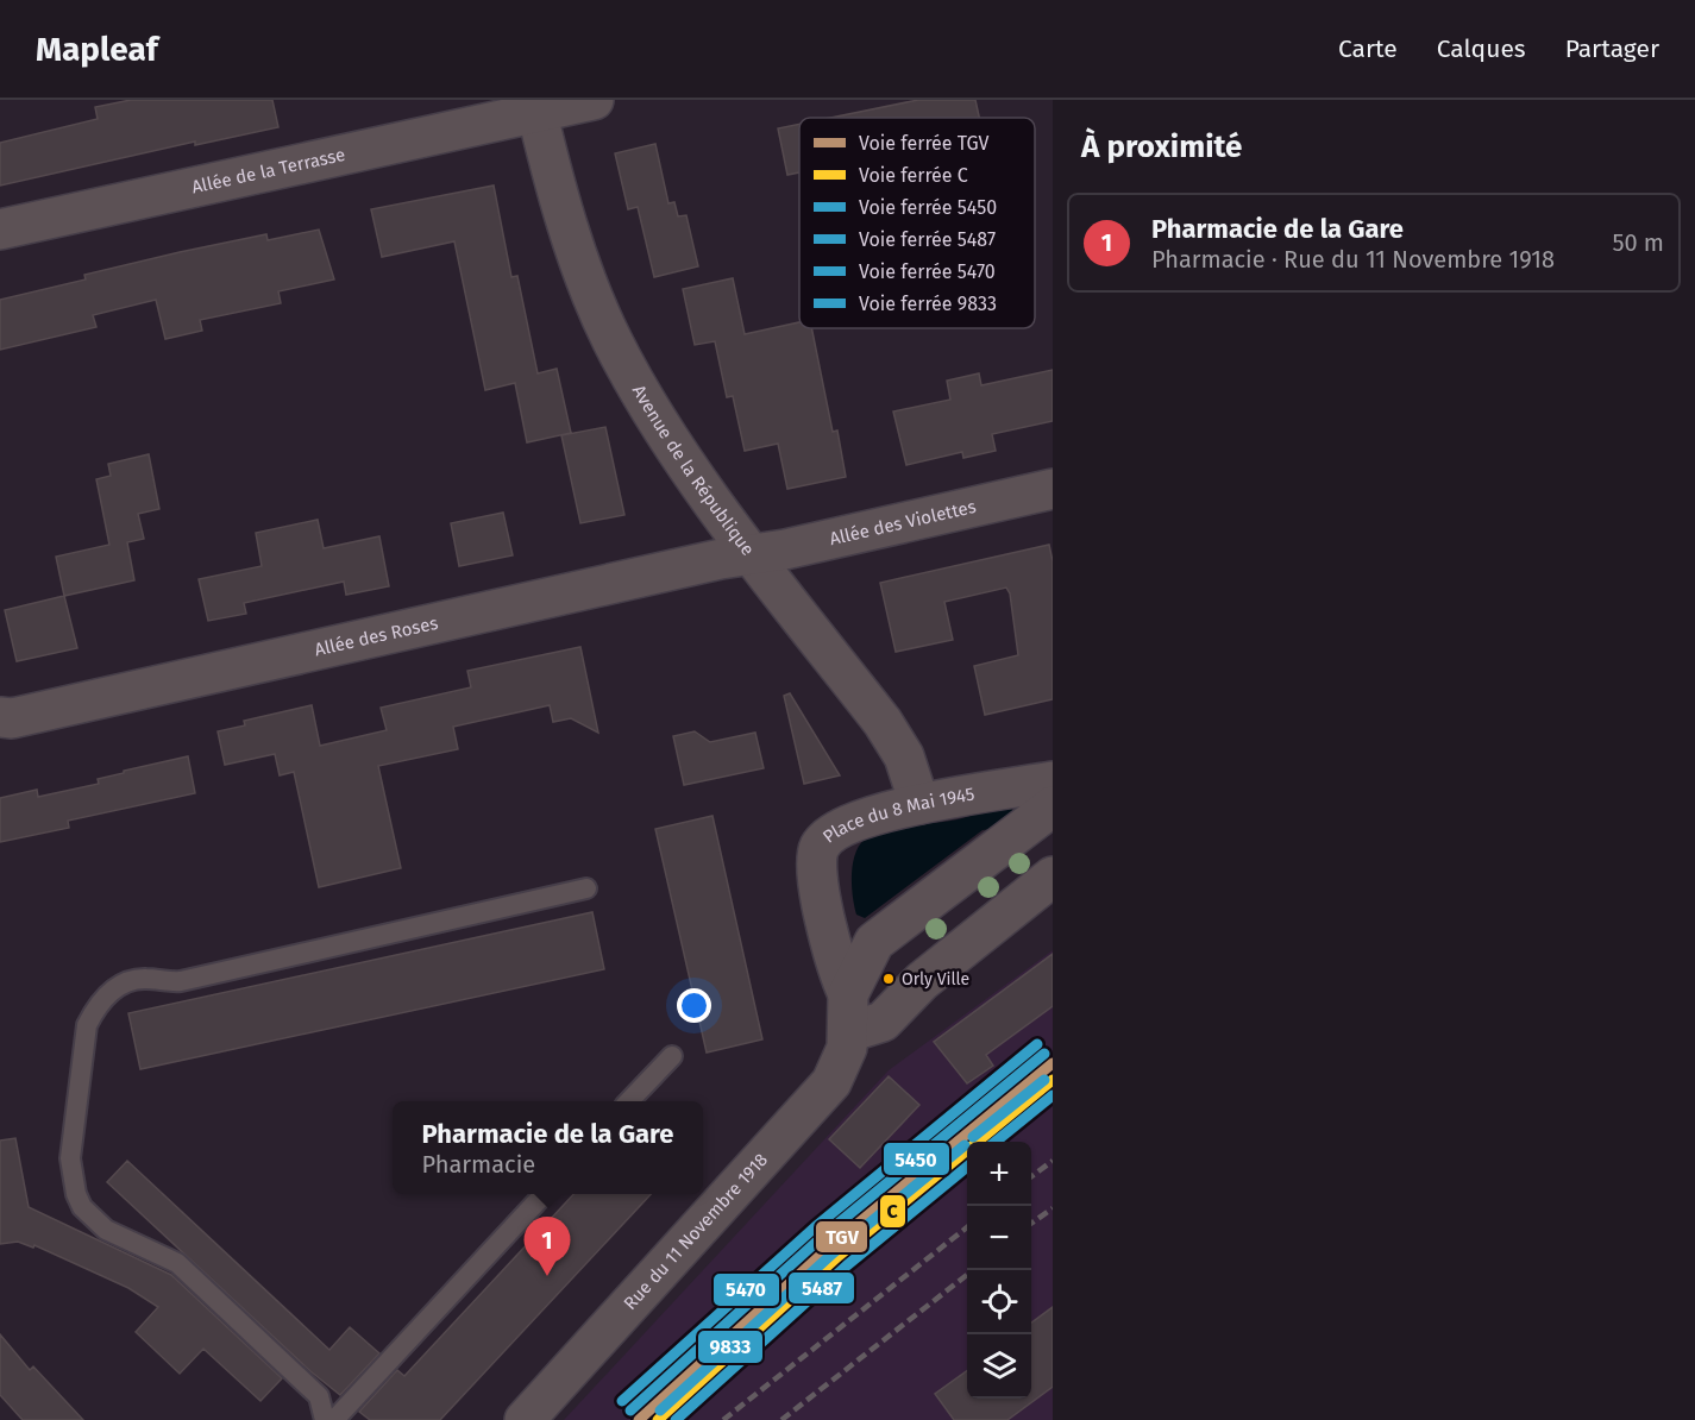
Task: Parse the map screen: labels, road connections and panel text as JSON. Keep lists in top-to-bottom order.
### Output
{
  "streets": {
    "street": [
      "Allée de la Terrasse",
      "Avenue de la République",
      "Allée des Violettes",
      "Allée des Roses",
      "Place du 8 Mai 1945",
      "Rue du 11 Novembre 1918"
    ]
  },
  "crossings": [
    ["Allée de la Terrasse", "Avenue de la République"],
    ["Avenue de la République", "Allée des Violettes"],
    ["Avenue de la République", "Allée des Roses"],
    ["Avenue de la République", "Place du 8 Mai 1945"],
    ["Allée des Violettes", "Allée des Roses"],
    ["Place du 8 Mai 1945", "Rue du 11 Novembre 1918"]
  ],
  "places": ["Orly Ville"],
  "lines": [
    "rail line 5470",
    "rail line 5450",
    "rail line TGV",
    "rail line C",
    "rail line 9833",
    "rail line 5487"
  ],
  "legend": [
    "Voie ferrée TGV",
    "Voie ferrée C",
    "Voie ferrée 5450",
    "Voie ferrée 5487",
    "Voie ferrée 5470",
    "Voie ferrée 9833"
  ],
  "page": {
    "header": "Mapleaf",
    "nav": ["Carte", "Calques", "Partager"],
    "heading": "À proximité",
    "list": [
      {
        "mark": "1",
        "name": "Pharmacie de la Gare",
        "note": "Pharmacie · Rue du 11 Novembre 1918",
        "value": "50 m"
      }
    ],
    "popup": ["Pharmacie de la Gare", "Pharmacie"],
    "map_buttons": ["+", "−"],
    "pins": "1"
  }
}
